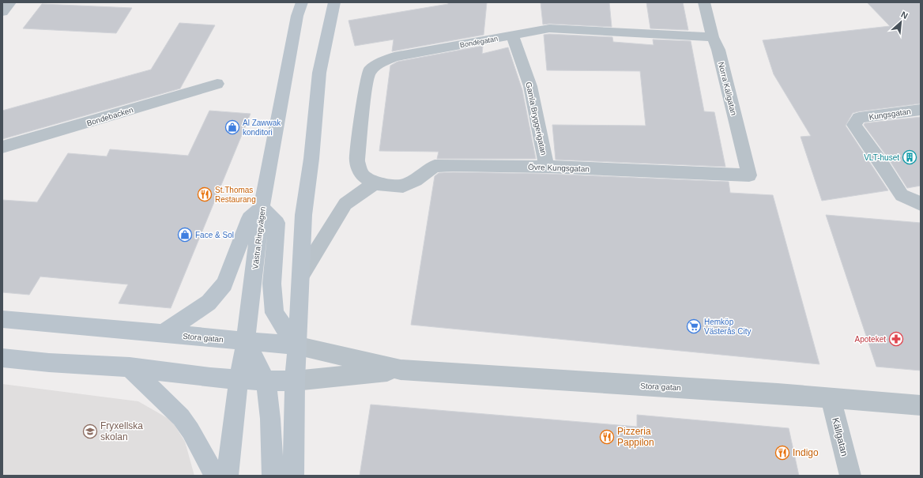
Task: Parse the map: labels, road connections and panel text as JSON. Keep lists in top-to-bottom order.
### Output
{
  "streets": {
    "main road": ["Västra Ringvägen", "Stora gatan"],
    "street": [
      "Bondegatan",
      "Norra Källgatan",
      "Kungsgatan",
      "Bondebacken",
      "Gamla Bryggerigatan",
      "Övre Kungsgatan",
      "Källgatan"
    ]
  },
  "crossings": [
    ["Bondegatan", "Norra Källgatan"],
    ["Bondegatan", "Gamla Bryggerigatan"],
    ["Bondegatan", "Övre Kungsgatan"],
    ["Norra Källgatan", "Övre Kungsgatan"],
    ["Gamla Bryggerigatan", "Övre Kungsgatan"],
    ["Västra Ringvägen", "Stora gatan"],
    ["Stora gatan", "Källgatan"]
  ],
  "places": {
    "shop": ["Al Zawwak konditori", "Face & Sol"],
    "building": ["VLT-huset"],
    "restaurant": ["St.Thomas Restaurang", "Pizzeria Pappilon", "Indigo"],
    "supermarket": ["Hemköp Västerås City"],
    "pharmacy": ["Apoteket"],
    "school or university": ["Fryxellska skolan"]
  },
  "north": "top right"
}
